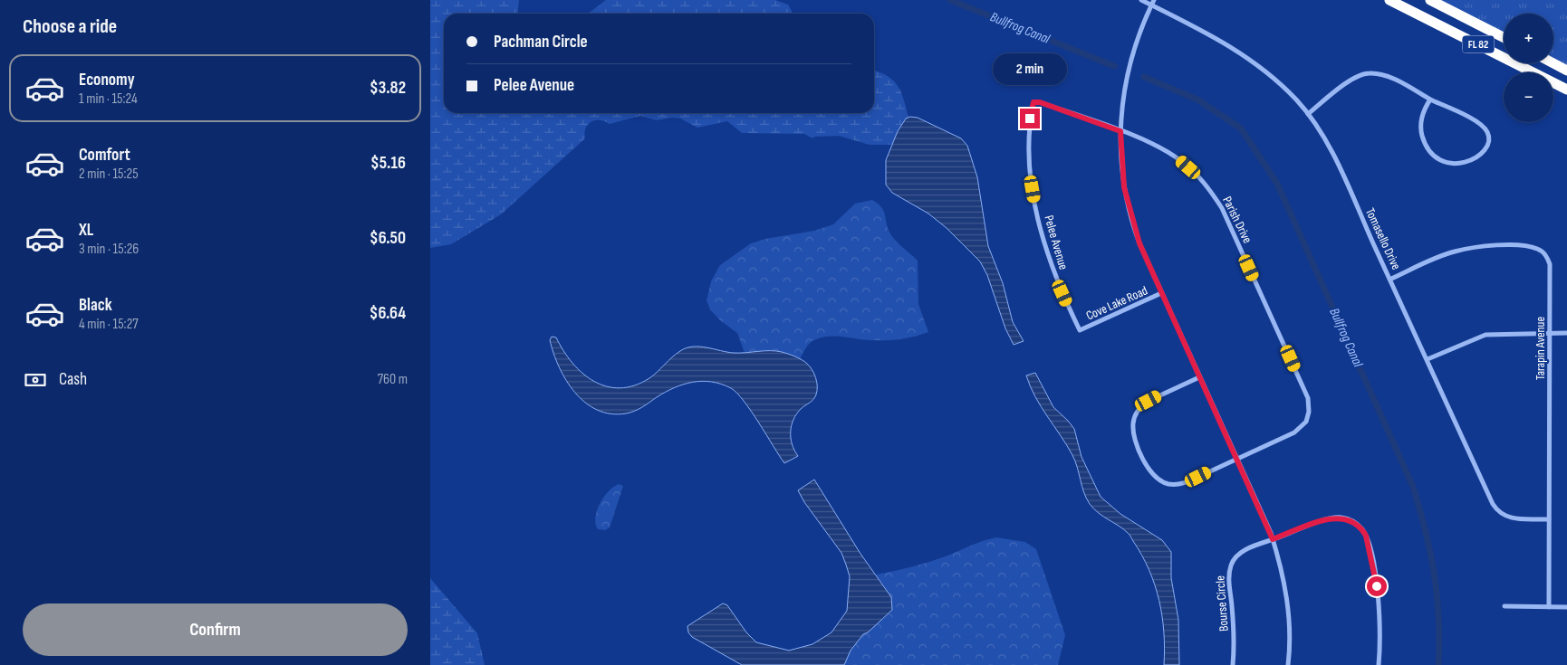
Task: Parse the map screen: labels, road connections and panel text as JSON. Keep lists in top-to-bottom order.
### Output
{
  "streets": {
    "highway": ["FL 82"],
    "street": [
      "Parish Drive",
      "Tomasello Drive",
      "Pelee Avenue",
      "Cove Lake Road",
      "Tarapin Avenue",
      "Bourse Circle"
    ]
  },
  "crossings": [
    ["Parish Drive", "Pelee Avenue"],
    ["Tomasello Drive", "Tarapin Avenue"],
    ["Pelee Avenue", "Cove Lake Road"]
  ],
  "water": ["Bullfrog Canal"],
  "page": {
    "heading": "Choose a ride",
    "map_buttons": ["+", "−"],
    "banner": ["Pachman Circle", "Pelee Avenue"],
    "bubble": "2 min",
    "list": [
      {
        "name": "Economy",
        "note": "1 min · 15:24",
        "value": "$3.82"
      },
      {
        "name": "Comfort",
        "note": "2 min · 15:25",
        "value": "$5.16"
      },
      {
        "name": "XL",
        "note": "3 min · 15:26",
        "value": "$6.50"
      },
      {
        "name": "Black",
        "note": "4 min · 15:27",
        "value": "$6.64"
      }
    ],
    "pay": ["Cash", "760 m"],
    "buttons": "Confirm"
  }
}
